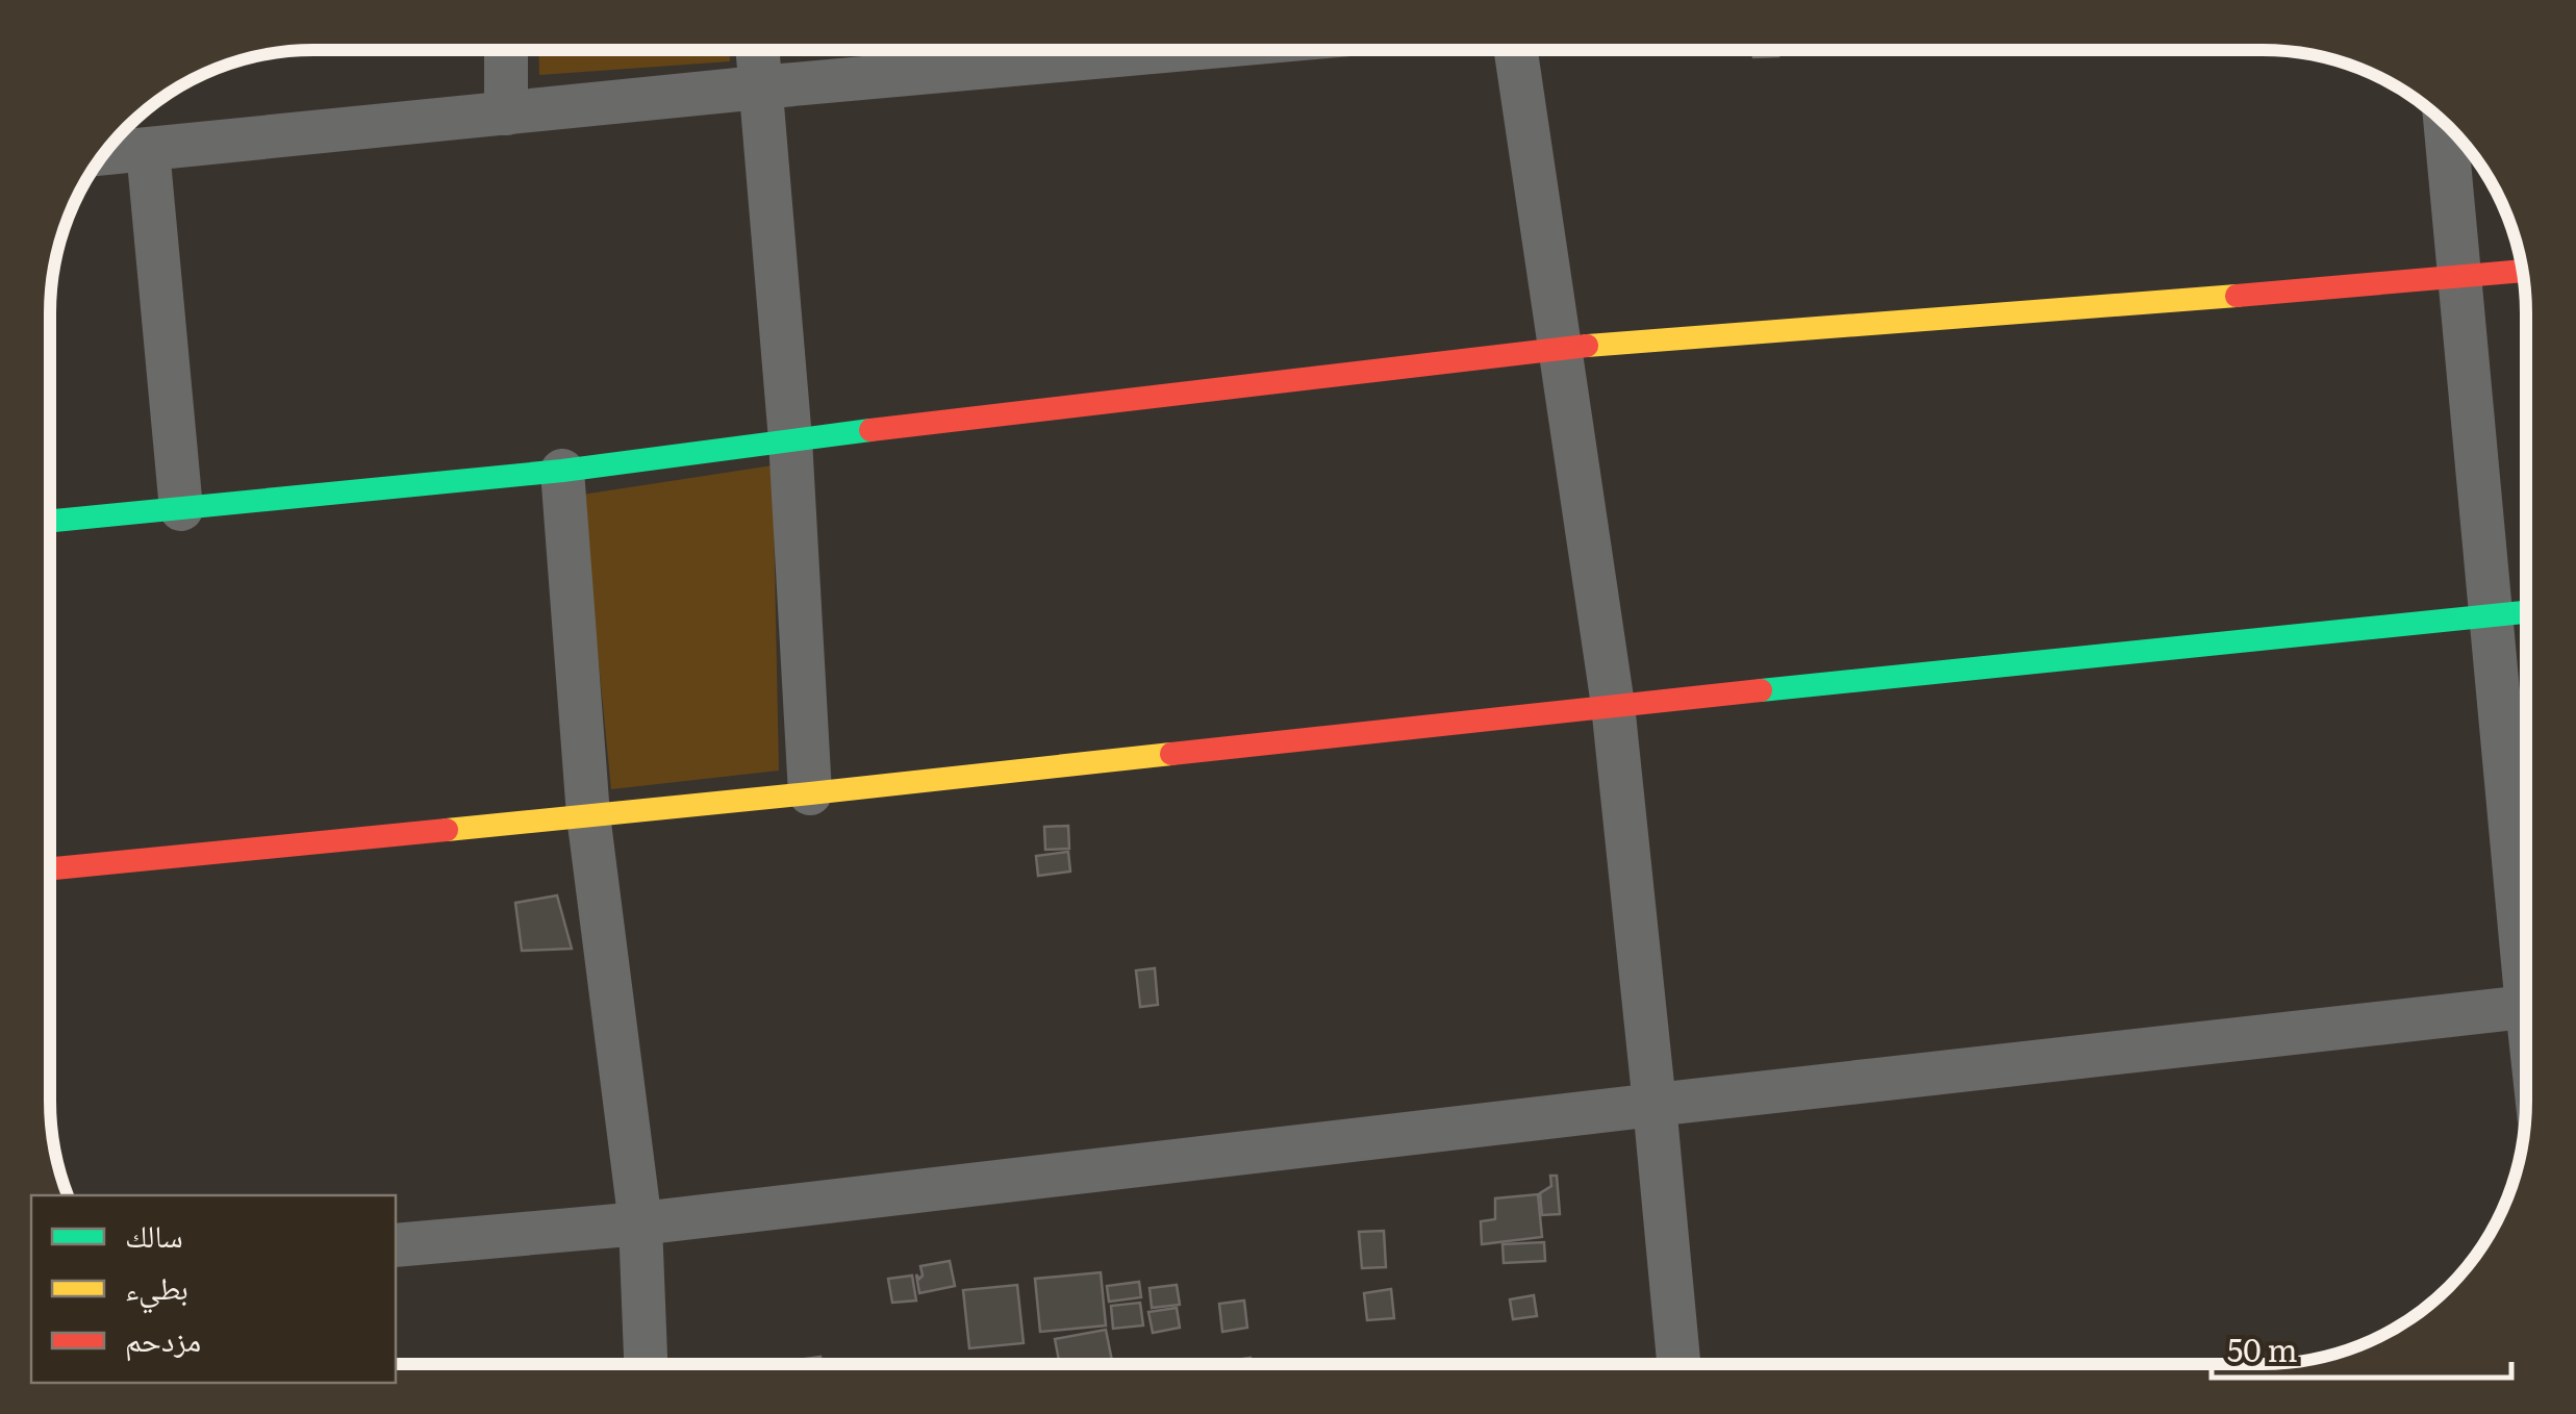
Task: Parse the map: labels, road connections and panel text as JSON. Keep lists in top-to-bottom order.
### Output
{
  "legend": ["سالك", "بطيء", "مزدحم"],
  "scale_bar": "50 m"
}
